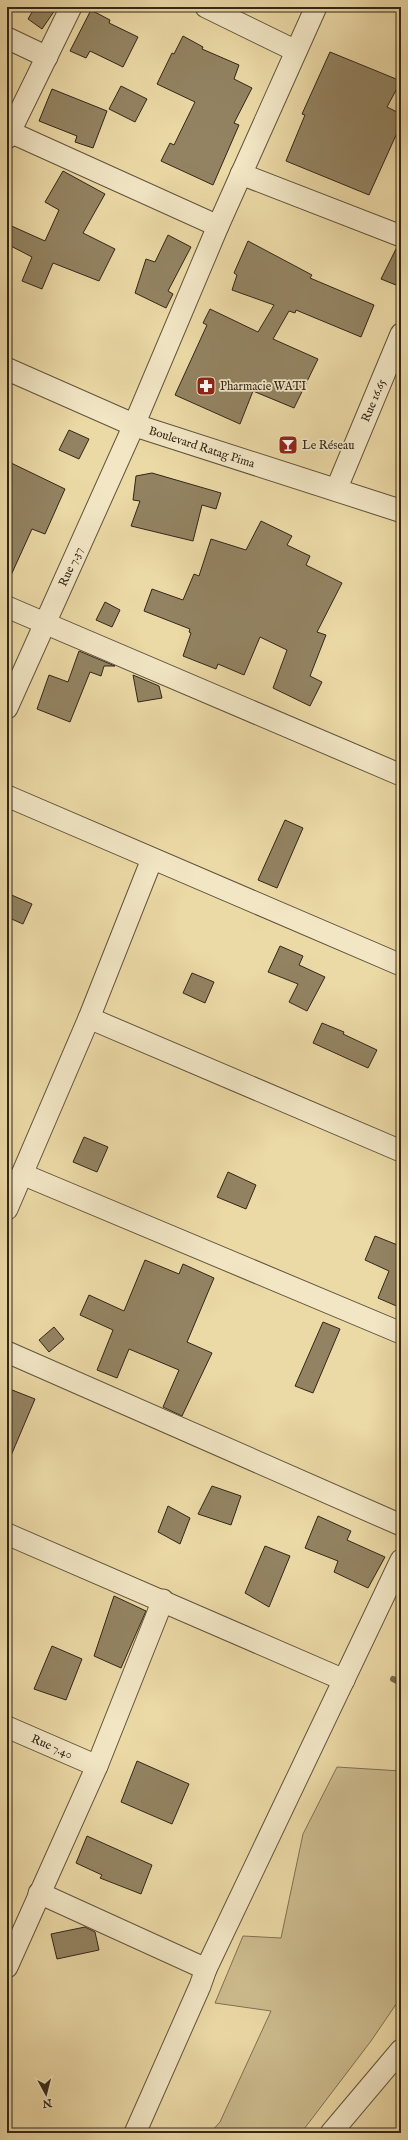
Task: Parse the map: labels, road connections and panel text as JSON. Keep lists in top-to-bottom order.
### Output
{
  "streets": {
    "street": [
      "Rue 16.65",
      "Boulevard Ratag Pima",
      "Rue 7.37",
      "Rue 7.40"
    ]
  },
  "crossings": [
    ["Rue 16.65", "Boulevard Ratag Pima"],
    ["Boulevard Ratag Pima", "Rue 7.37"]
  ],
  "places": {
    "pharmacy": ["Pharmacie WATI"],
    "bar": ["Le Réseau"]
  },
  "north": "bottom"
}
